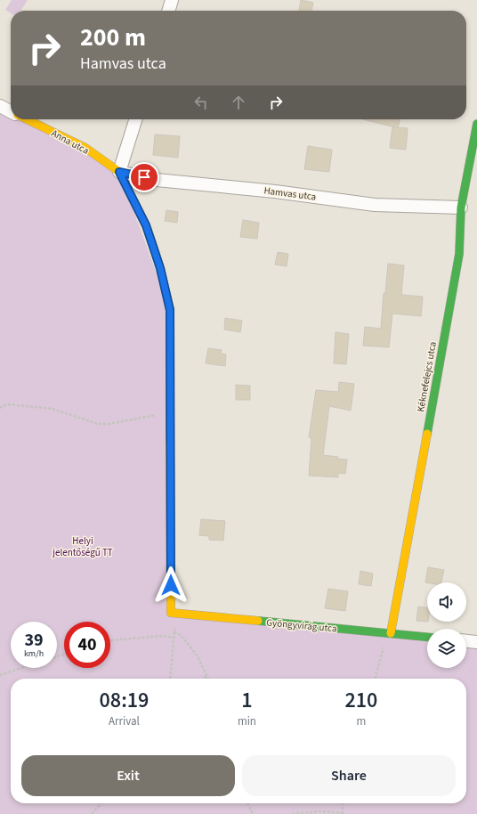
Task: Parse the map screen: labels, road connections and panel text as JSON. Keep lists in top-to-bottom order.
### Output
{
  "streets": {
    "street": [
      "Anna utca",
      "Hamvas utca",
      "Kéknefelejcs utca",
      "Gyöngyvirág utca"
    ]
  },
  "crossings": [
    ["Anna utca", "Hamvas utca"],
    ["Anna utca", "Gyöngyvirág utca"],
    ["Hamvas utca", "Kéknefelejcs utca"],
    ["Kéknefelejcs utca", "Gyöngyvirág utca"]
  ],
  "parks": ["Helyi jelentőségű TT"],
  "page": {
    "turn": ["200 m", "Hamvas utca"],
    "speed": "39 km/h",
    "limit": "40",
    "eta": [
      "08:19",
      "Arrival",
      "1",
      "min",
      "210",
      "m"
    ],
    "buttons": ["Exit", "Share"]
  }
}
